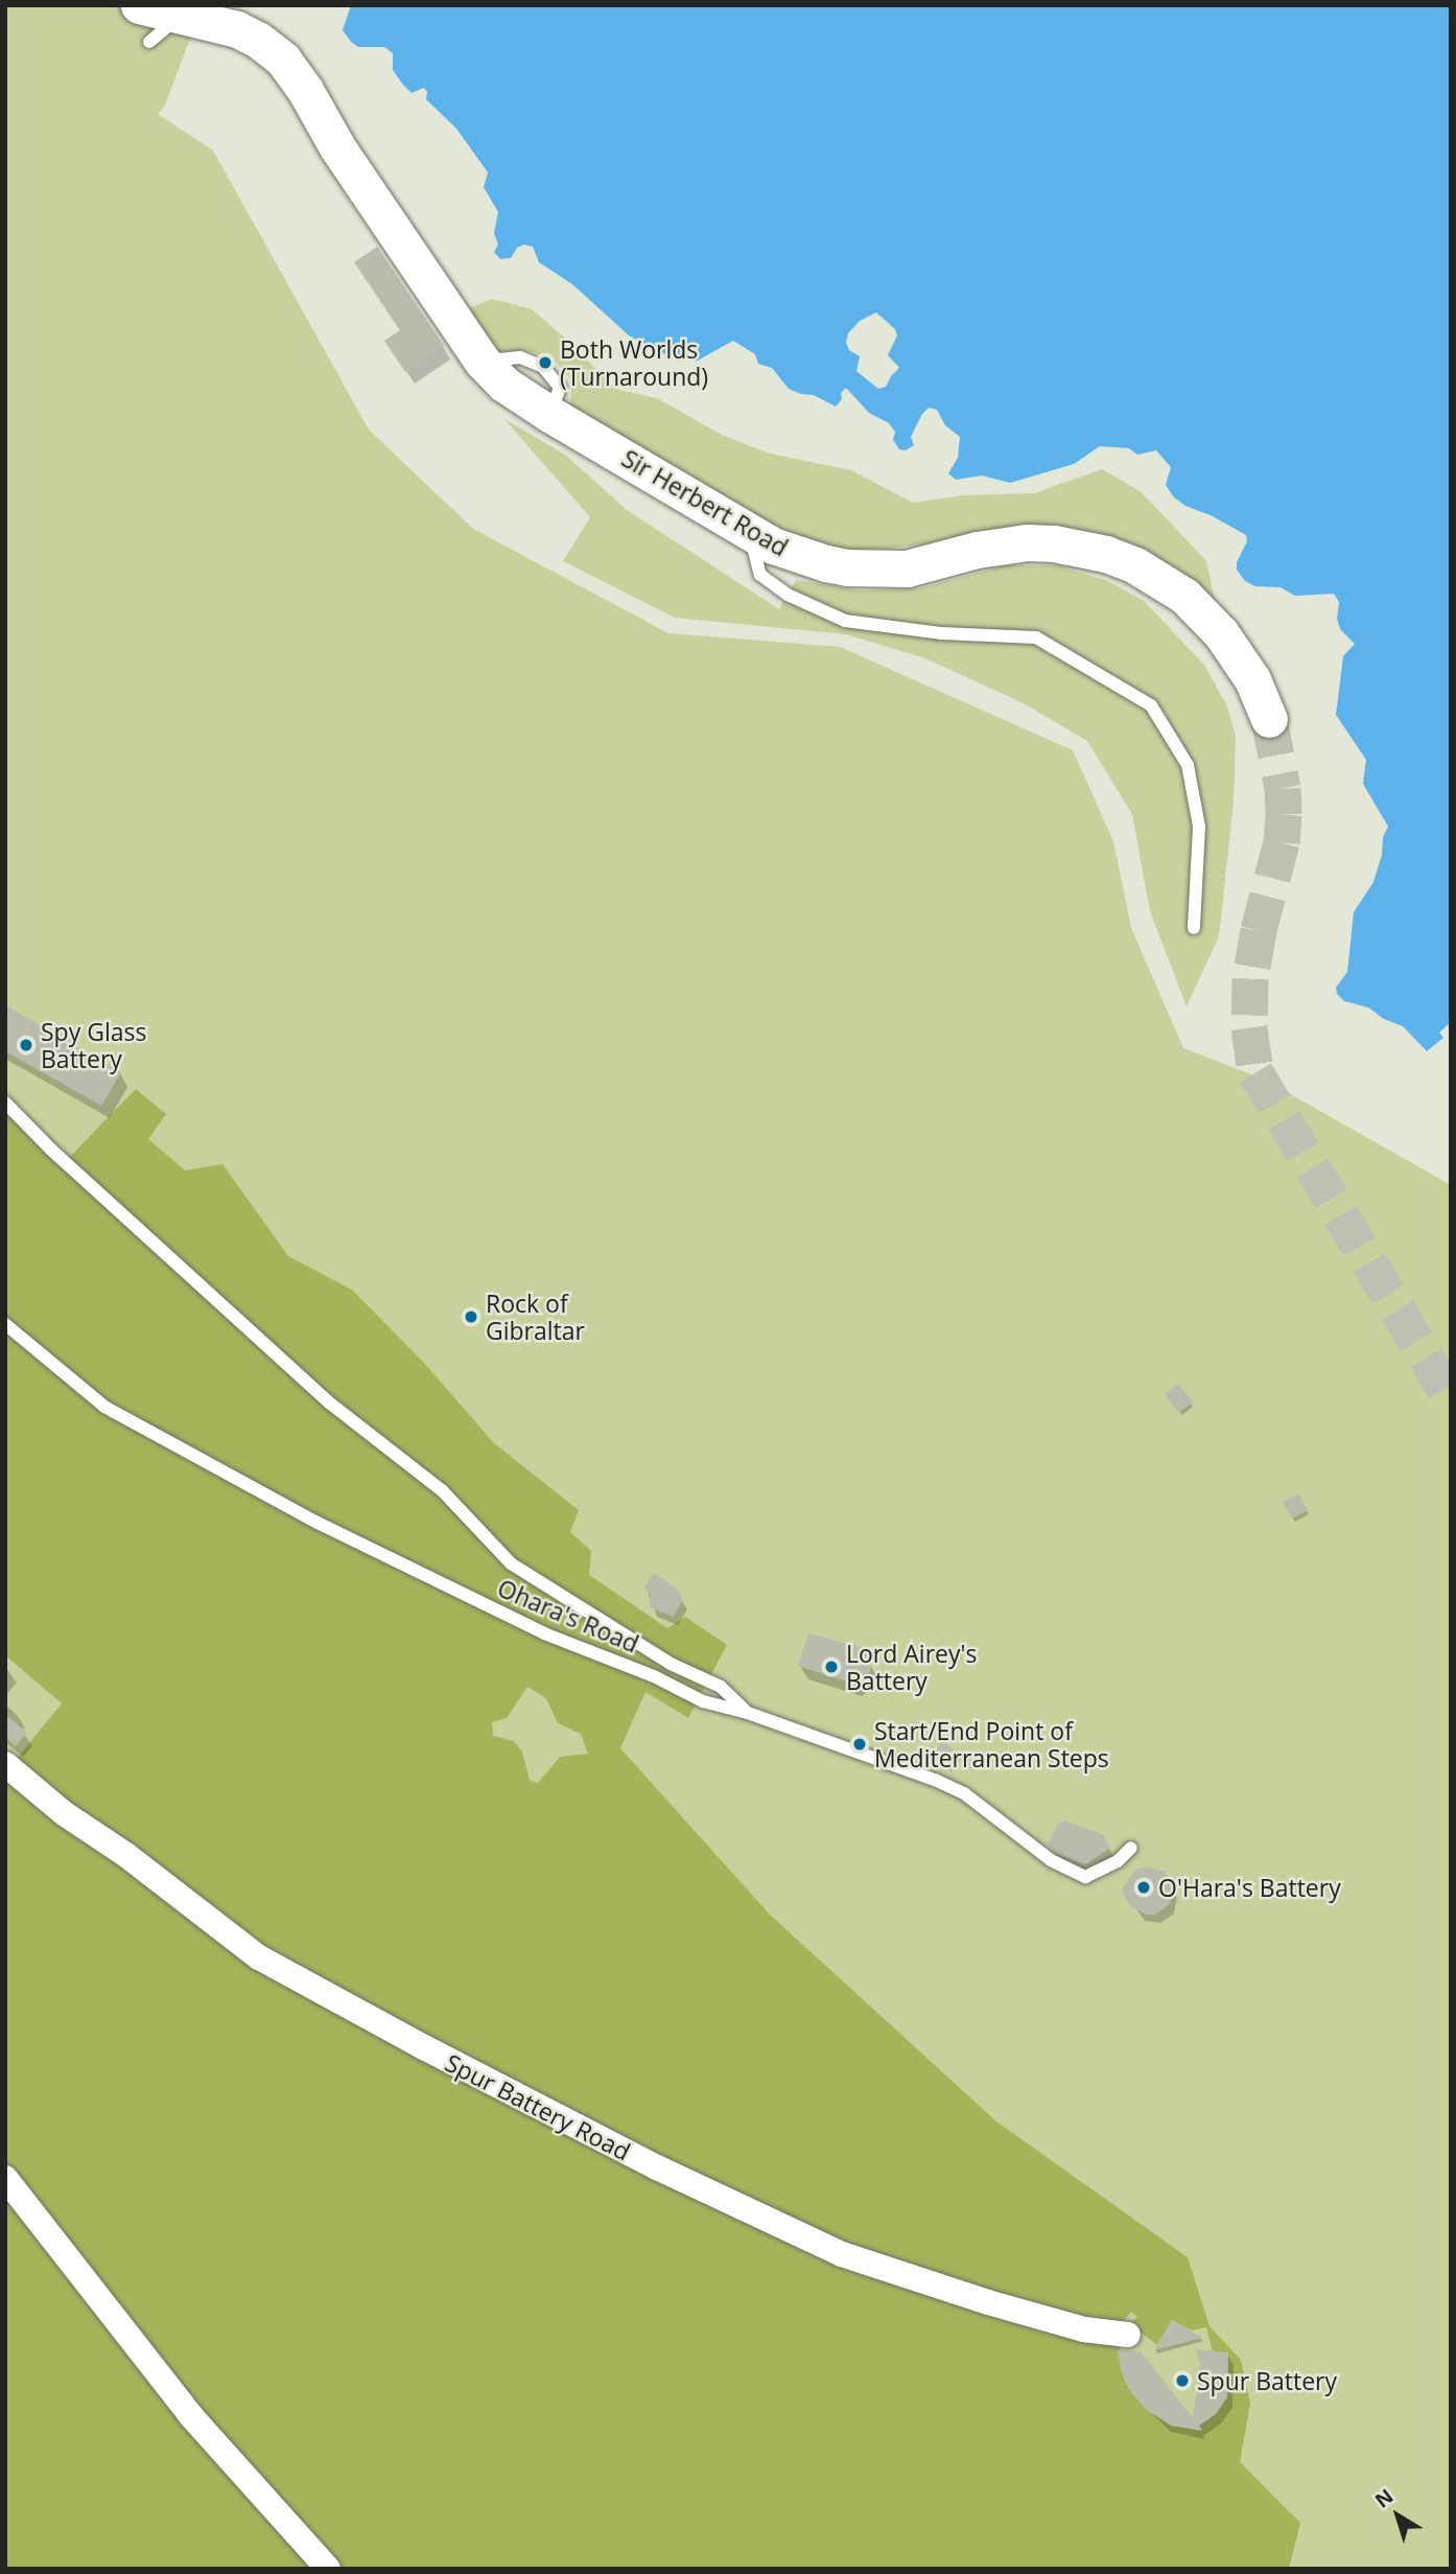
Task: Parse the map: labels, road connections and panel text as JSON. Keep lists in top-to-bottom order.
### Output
{
  "streets": {
    "main road": ["Sir Herbert Road"],
    "street": ["Spur Battery Road"],
    "lane": ["Ohara's Road"]
  },
  "places": [
    "Both Worlds (Turnaround)",
    "Spy Glass Battery",
    "Rock of Gibraltar",
    "Lord Airey's Battery",
    "Start/End Point of Mediterranean Steps",
    "O'Hara's Battery",
    "Spur Battery"
  ],
  "north": "top left"
}
